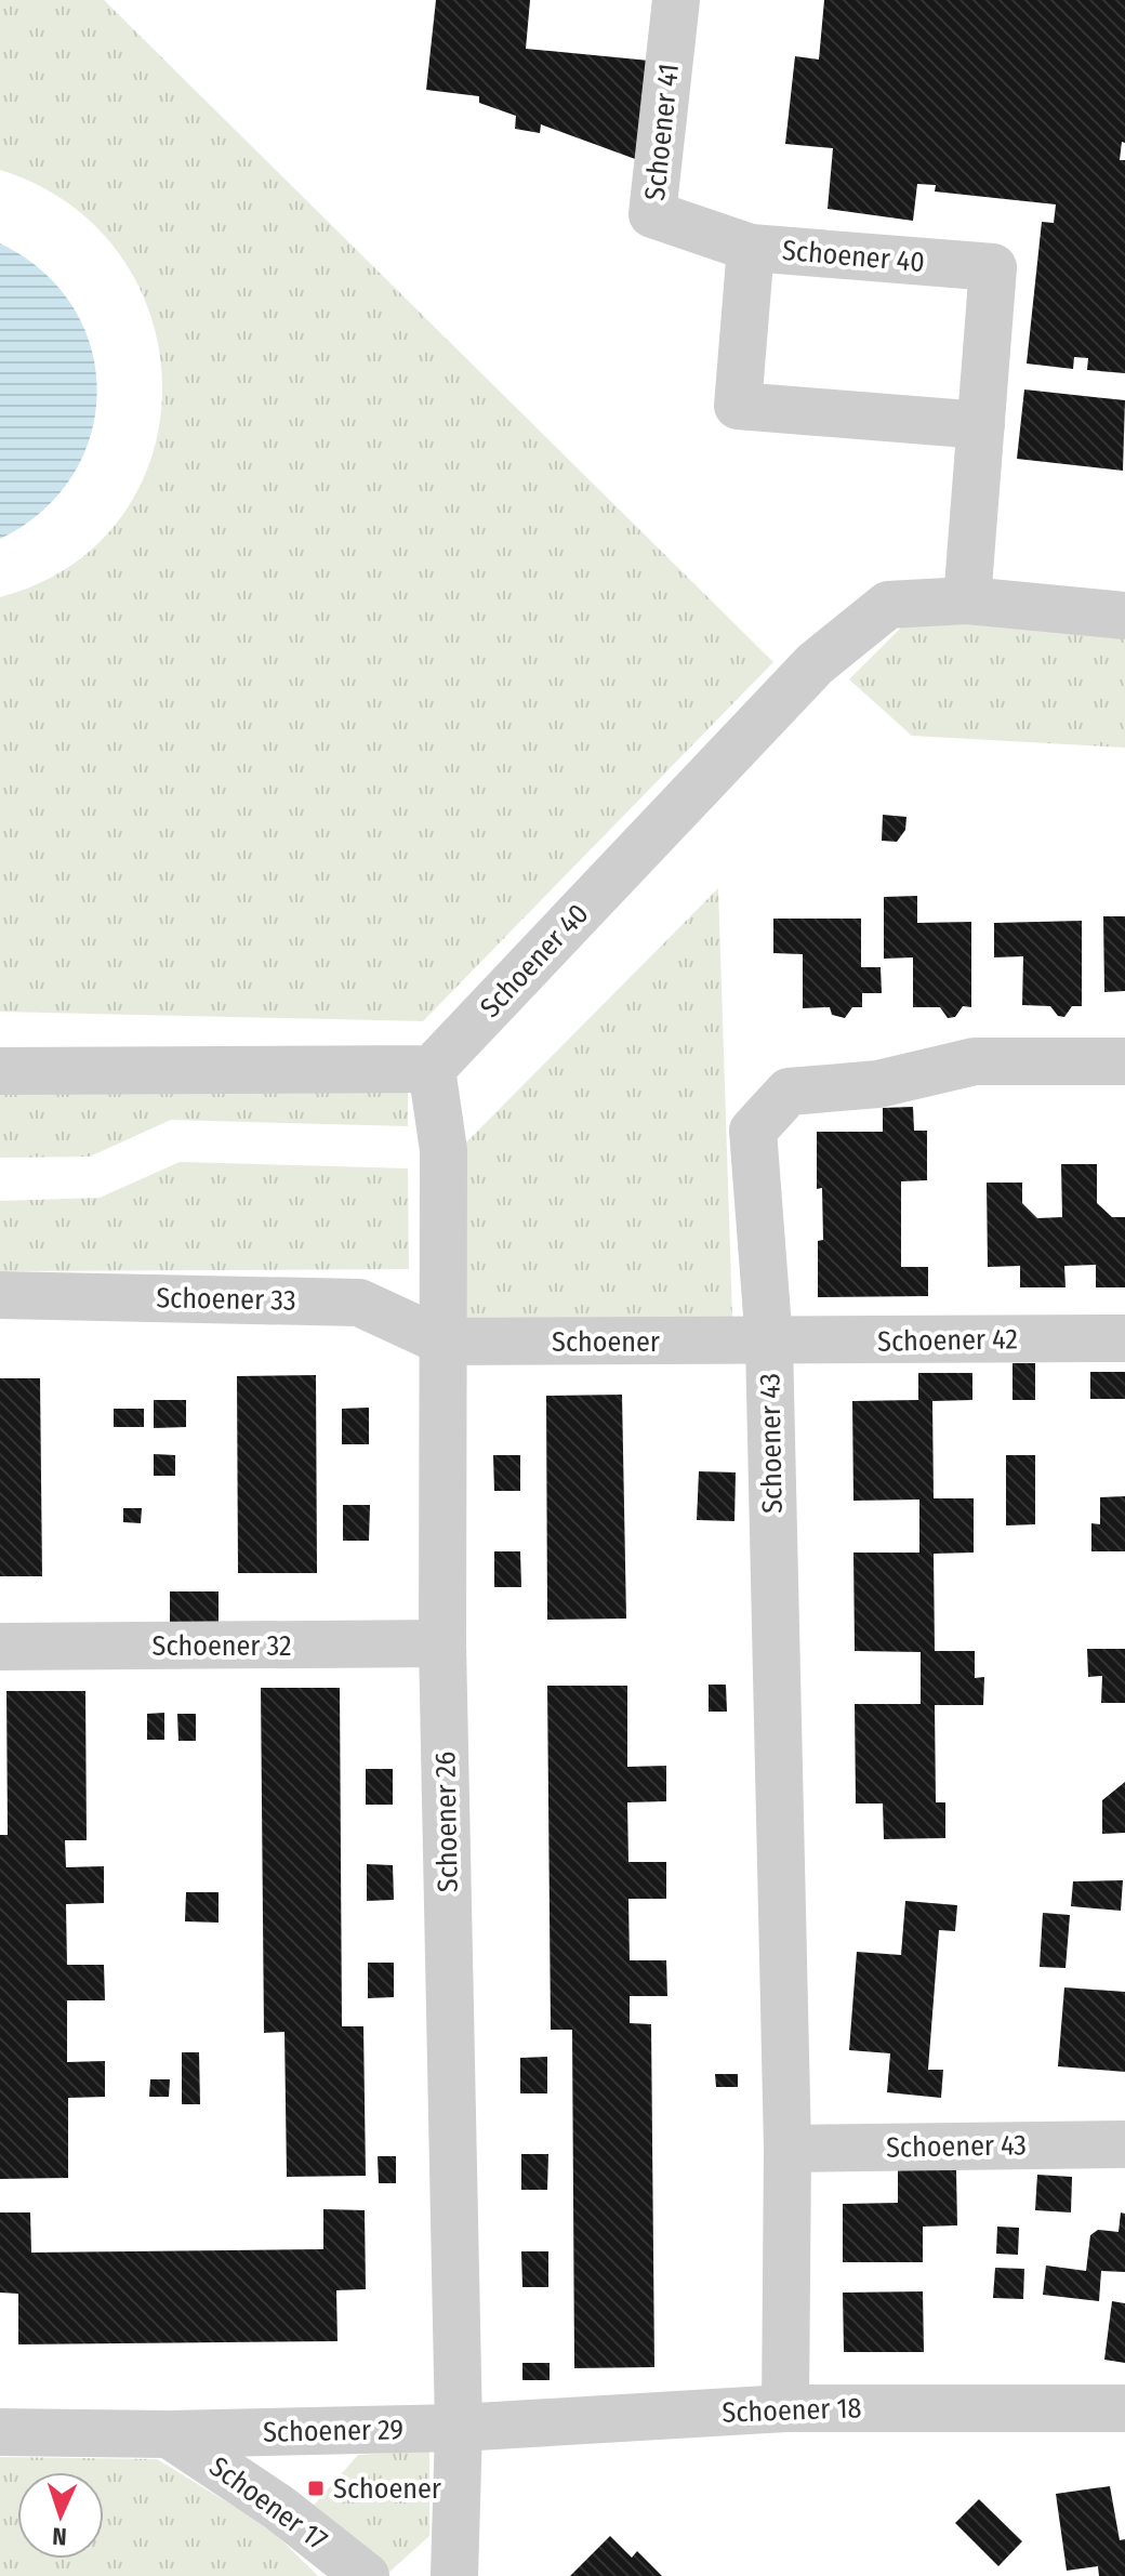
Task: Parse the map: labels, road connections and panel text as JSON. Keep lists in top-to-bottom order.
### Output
{
  "streets": {
    "street": [
      "Schoener 41",
      "Schoener 40",
      "Schoener 33",
      "Schoener 42",
      "Schoener",
      "Schoener 43",
      "Schoener 32",
      "Schoener 26",
      "Schoener 18",
      "Schoener 29",
      "Schoener 17"
    ]
  },
  "crossings": [
    ["Schoener 41", "Schoener 40"],
    ["Schoener 40", "Schoener 26"],
    ["Schoener 33", "Schoener"],
    ["Schoener 33", "Schoener 26"],
    ["Schoener 42", "Schoener"],
    ["Schoener 42", "Schoener 43"],
    ["Schoener", "Schoener 43"],
    ["Schoener", "Schoener 26"],
    ["Schoener 43", "Schoener 18"],
    ["Schoener 32", "Schoener 26"],
    ["Schoener 26", "Schoener 18"],
    ["Schoener 26", "Schoener 29"],
    ["Schoener 18", "Schoener 29"],
    ["Schoener 29", "Schoener 17"]
  ],
  "places": {
    "transit": ["Schoener"]
  },
  "north": "bottom"
}
